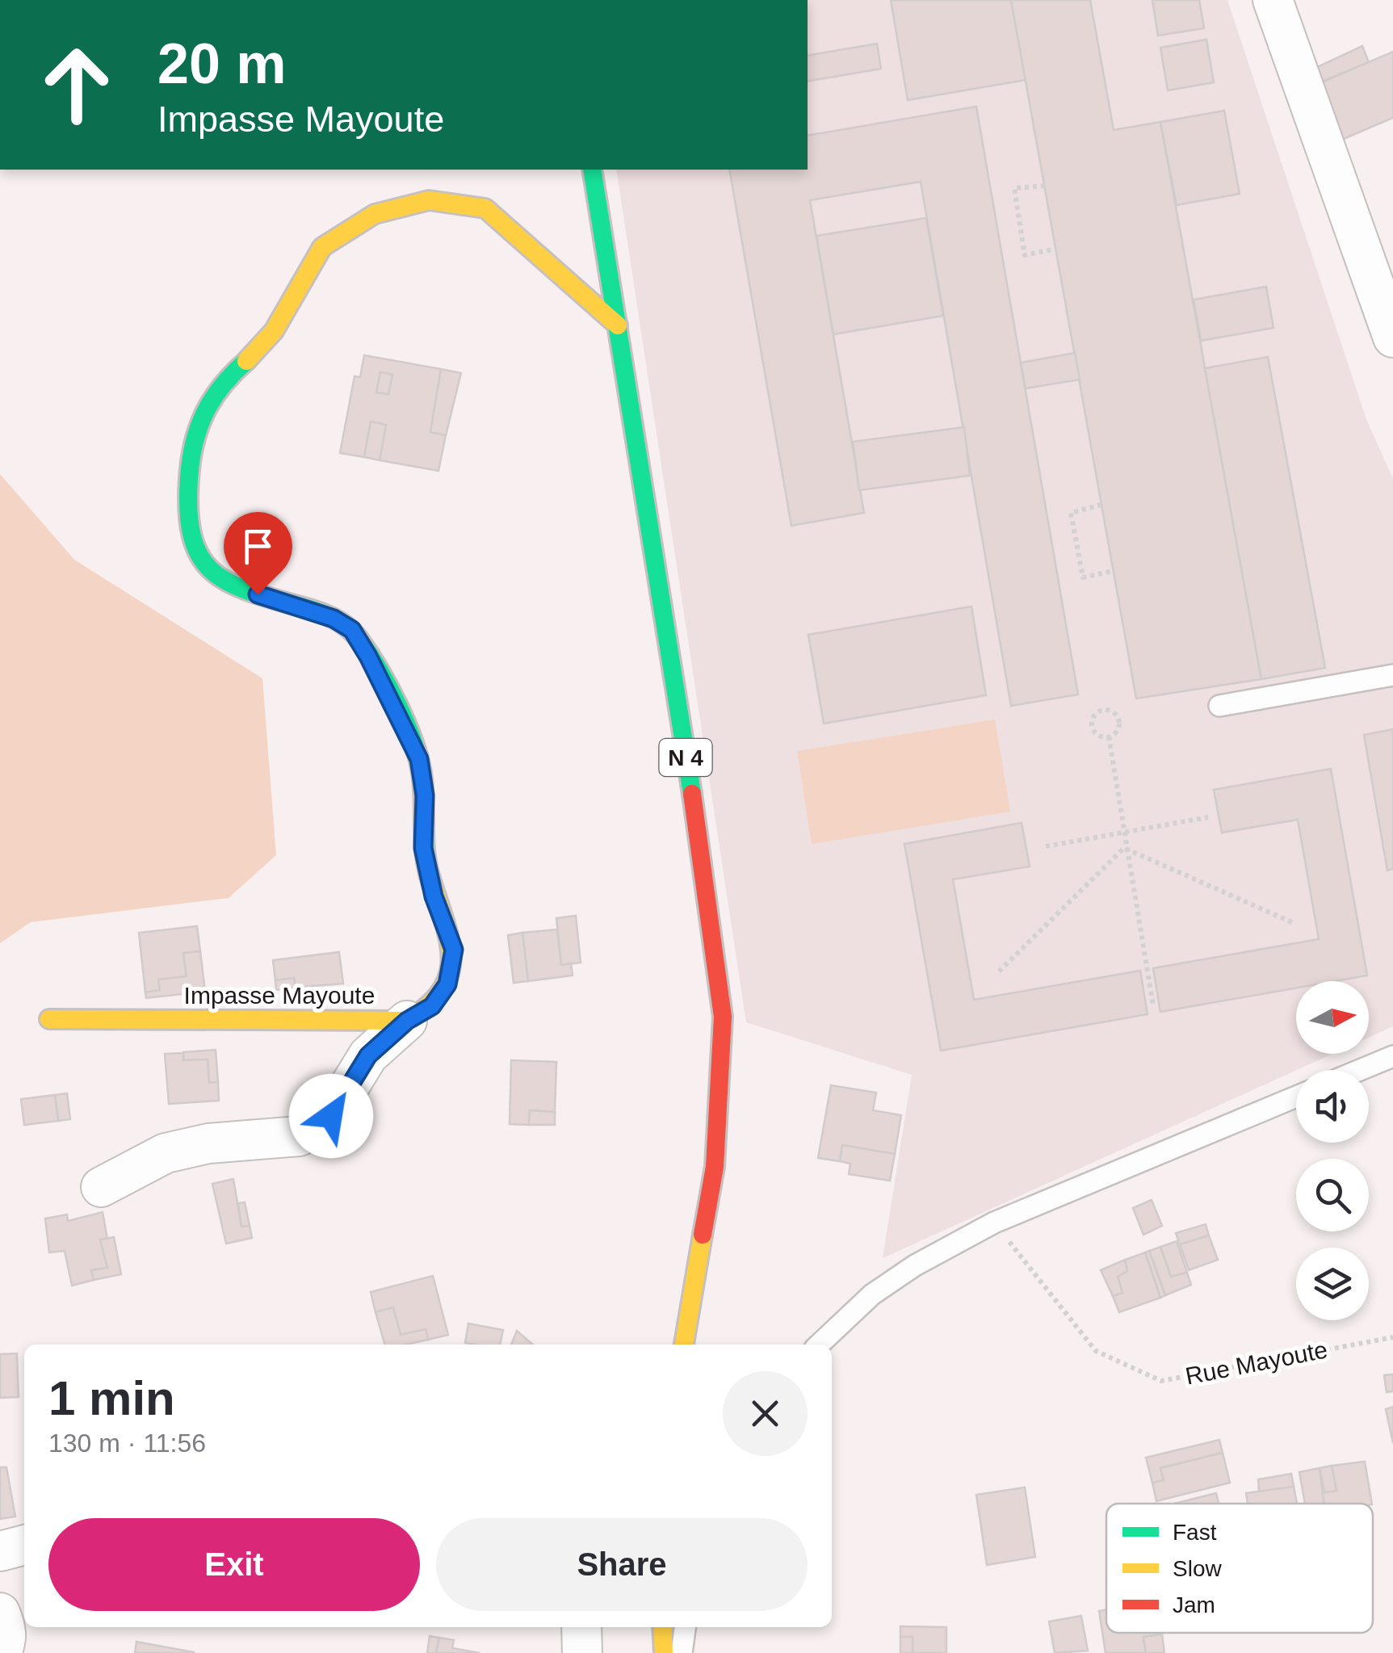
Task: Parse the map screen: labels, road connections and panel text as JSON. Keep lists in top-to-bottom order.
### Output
{
  "streets": {
    "street": ["N 4", "Impasse Mayoute"],
    "path": ["Rue Mayoute"]
  },
  "crossings": [
    ["N 4", "Impasse Mayoute"]
  ],
  "legend": ["Fast", "Slow", "Jam"],
  "north": "right",
  "page": {
    "turn": ["20 m", "Impasse Mayoute"],
    "heading": ["1 min", "130 m · 11:56"],
    "buttons": ["Exit", "Share"]
  }
}
